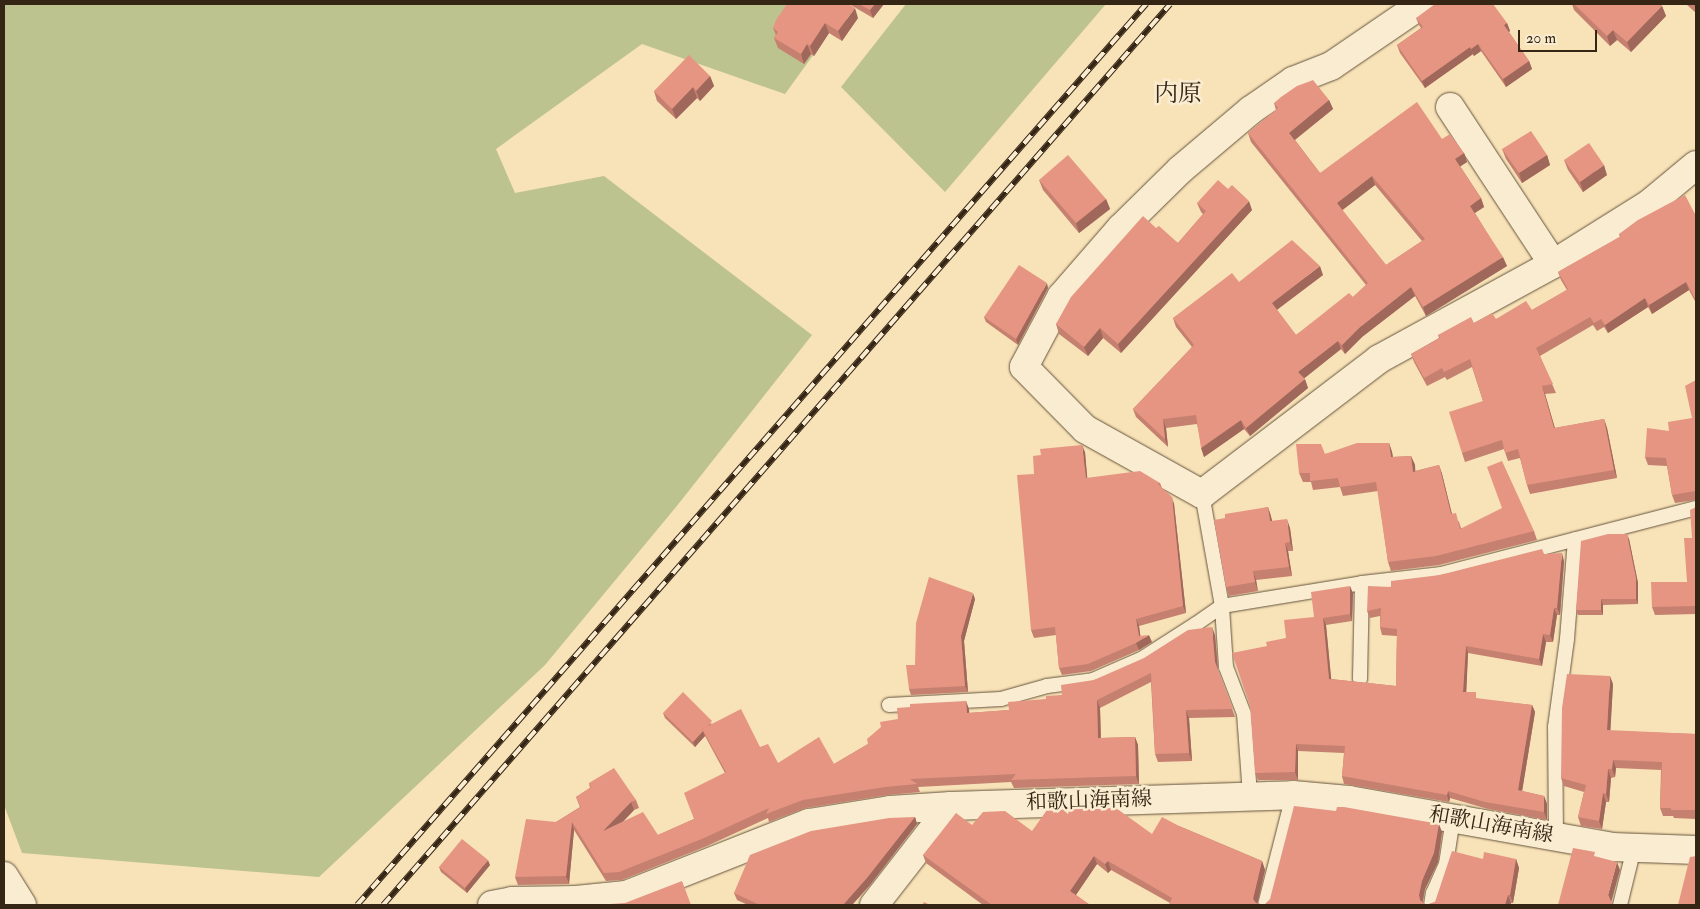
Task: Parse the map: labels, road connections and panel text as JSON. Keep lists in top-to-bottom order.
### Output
{
  "streets": {
    "street": ["和歌山海南線"]
  },
  "districts": ["内原"],
  "scale_bar": "20 m"
}
